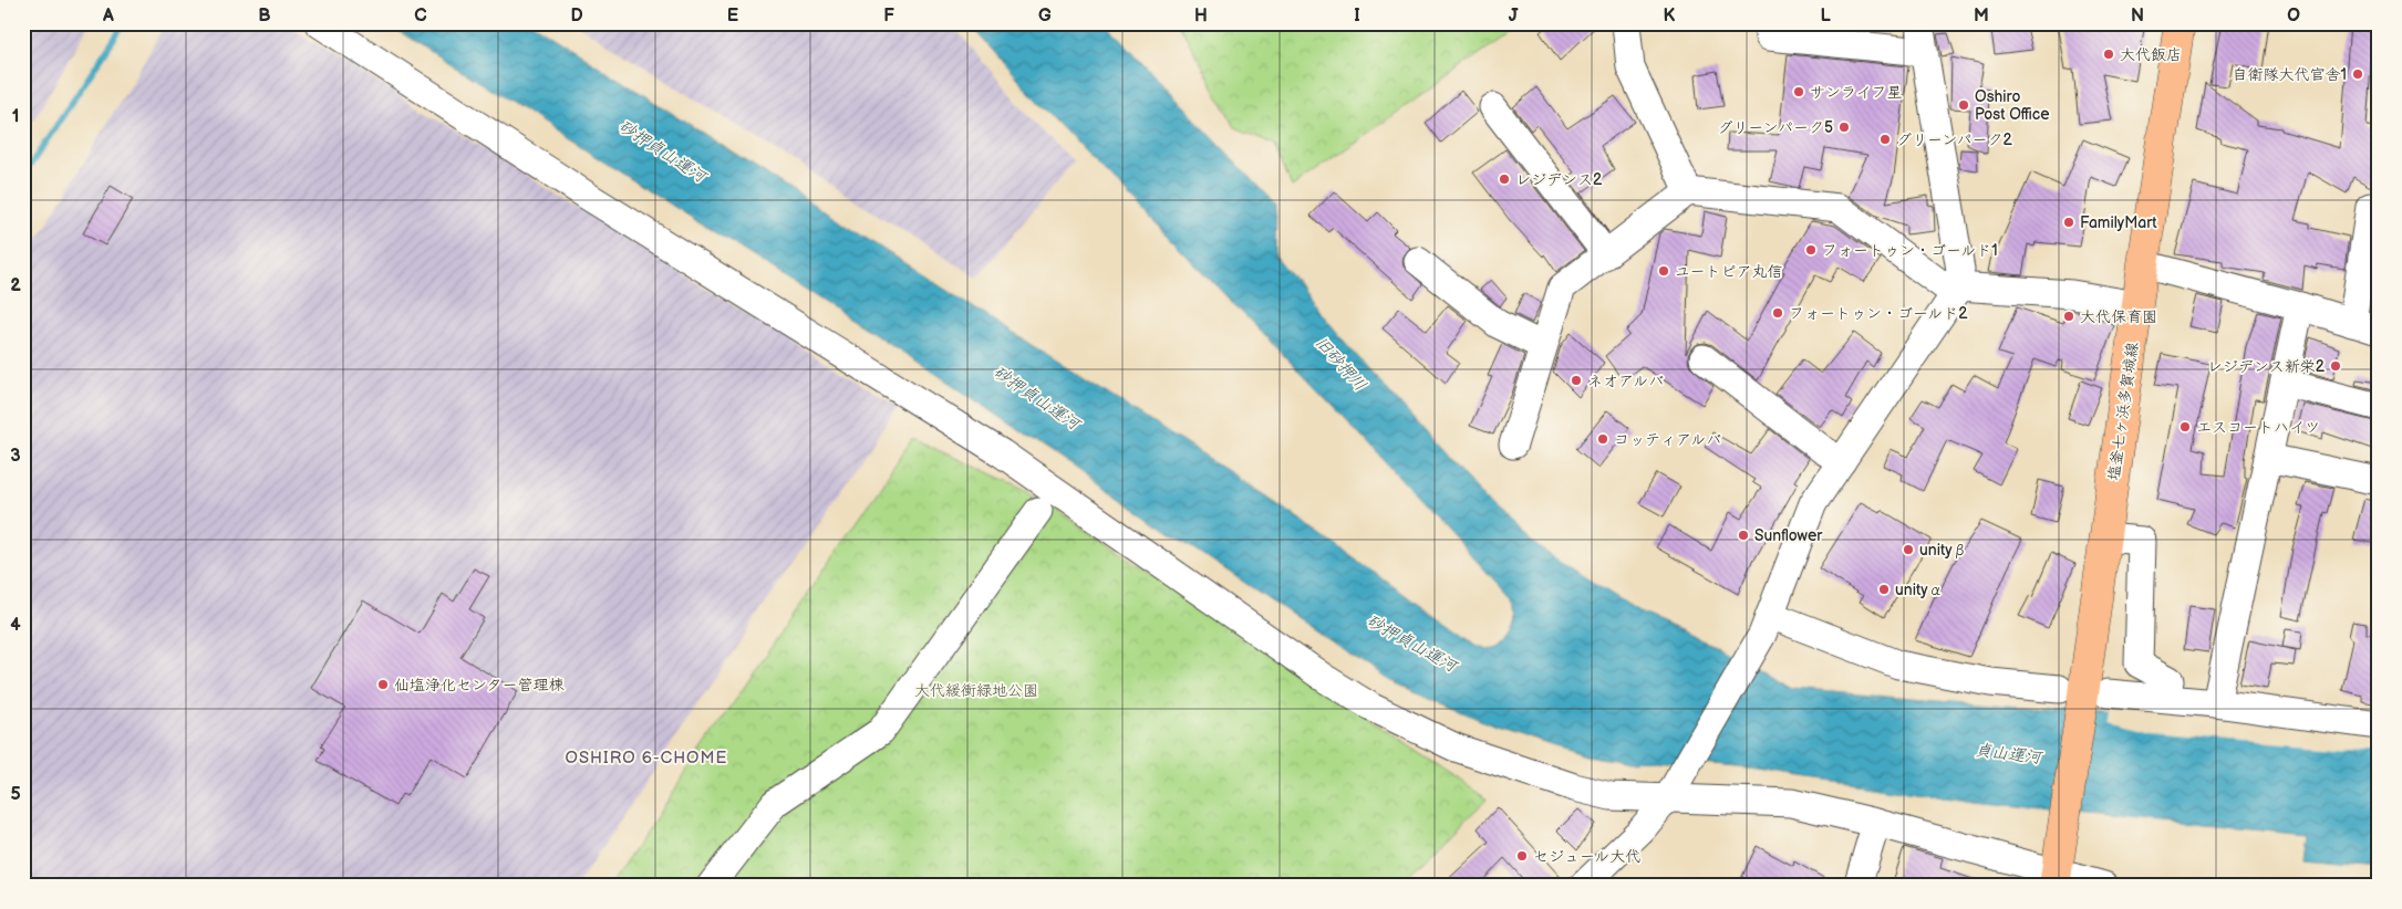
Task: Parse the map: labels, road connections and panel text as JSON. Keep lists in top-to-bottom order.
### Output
{
  "streets": {
    "main road": ["塩釜七ヶ浜多賀城線"]
  },
  "districts": ["OSHIRO 6-CHOME"],
  "water": ["砂押貞山運河", "旧砂押川", "貞山運河"],
  "parks": ["大代緩衝緑地公園"],
  "places": [
    "大代飯店",
    "自衛隊大代官舎1",
    "サンライフ星",
    "Oshiro Post Office",
    "グリーンパーク5",
    "グリーンパーク2",
    "レジデンス2",
    "FamilyMart",
    "フォートゥン・ゴールド1",
    "ユートピア丸信",
    "フォートゥン・ゴールド2",
    "大代保育園",
    "レジデンス新栄2",
    "ネオアルバ",
    "エスコートハイツ",
    "コッティアルバ",
    "Sunflower",
    "unityβ",
    "unityα",
    "仙塩浄化センター管理棟",
    "セジュール大代"
  ],
  "grid": {
    "columns": [
      "A",
      "B",
      "C",
      "D",
      "E",
      "F",
      "G",
      "H",
      "I",
      "J",
      "K",
      "L",
      "M",
      "N",
      "O"
    ],
    "rows": [
      "1",
      "2",
      "3",
      "4",
      "5"
    ]
  }
}
